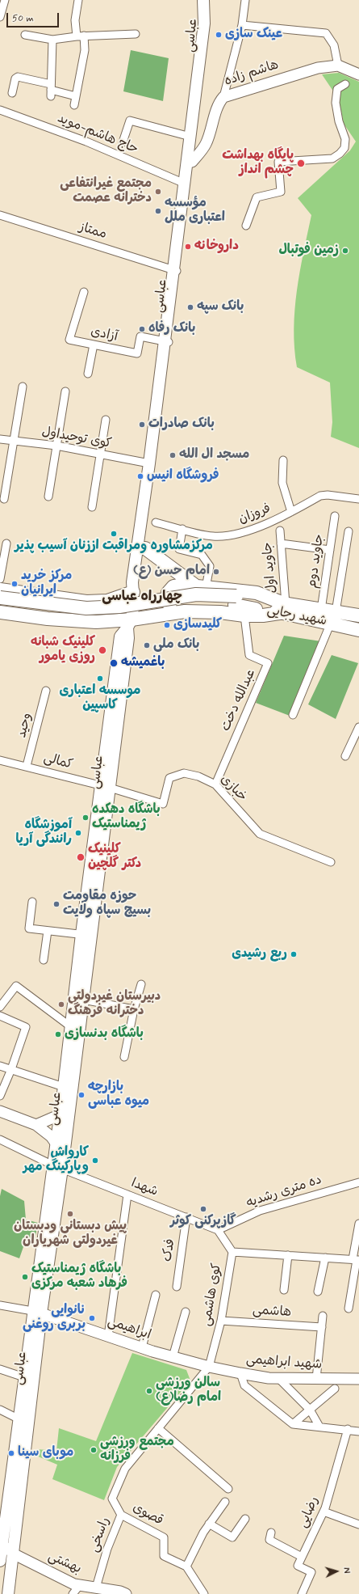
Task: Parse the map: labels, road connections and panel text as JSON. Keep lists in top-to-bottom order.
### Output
{
  "streets": {
    "highway": ["شهید رجایی"],
    "main road": ["عباسى"],
    "street": [
      "هاشم زاده",
      "حاج هاشم-موید",
      "ممتاز",
      "آزادی",
      "کوی توحیداول",
      "فروزان",
      "جاوید دوم",
      "جاوید اول",
      "عبدالله دخت",
      "وحید",
      "کمالی",
      "خبازی",
      "شهدا",
      "ده متری رشدیه",
      "فدک",
      "کوی هاشمی",
      "هاشمی",
      "ابراهیمی",
      "شهید ابراهیمی",
      "رضایی",
      "قصوی",
      "راسخی",
      "بهشتی"
    ]
  },
  "crossings": [
    ["عباسى", "هاشم زاده"],
    ["عباسى", "حاج هاشم-موید"],
    ["عباسى", "ممتاز"],
    ["عباسى", "آزادی"],
    ["عباسى", "کوی توحیداول"],
    ["عباسى", "کمالی"],
    ["عباسى", "خبازی"],
    ["عباسى", "شهدا"],
    ["عباسى", "ابراهیمی"],
    ["عباسى", "بهشتی"],
    ["جاوید اول", "شهید رجایی"],
    ["عبدالله دخت", "خبازی"],
    ["وحید", "کمالی"],
    ["کمالی", "خبازی"],
    ["شهدا", "ده متری رشدیه"],
    ["شهدا", "فدک"],
    ["شهدا", "کوی هاشمی"],
    ["ده متری رشدیه", "کوی هاشمی"],
    ["کوی هاشمی", "هاشمی"],
    ["کوی هاشمی", "ابراهیمی"],
    ["کوی هاشمی", "شهید ابراهیمی"],
    ["کوی هاشمی", "راسخی"],
    ["ابراهیمی", "شهید ابراهیمی"],
    ["ابراهیمی", "راسخی"],
    ["شهید ابراهیمی", "راسخی"],
    ["قصوی", "راسخی"],
    ["راسخی", "بهشتی"]
  ],
  "districts": ["چهارراه عباسی"],
  "places": [
    "عینک سازی",
    "پایگاه بهداشت چشم انداز",
    "مجتمع غیرانتفاعی دخترانه عصمت",
    "مؤسسه اعتباری ملل",
    "داروخانه",
    "زمین فوتبال",
    "بانک سپه",
    "بانک رفاه",
    "بانک صادرات",
    "مسجد ال الله",
    "فروشگاه انیس",
    "مرکزمشاوره ومراقبت اززنان آسیب پذیر",
    "امام حسن (ع)",
    "مرکز خرید ایرانیان",
    "کلیدسازی",
    "بانک ملی",
    "کلینیک شبانه روزی یامور",
    "باغمیشه",
    "موسسه اعتباری کاسپین",
    "باشگاه دهکده ژیمناستیک",
    "آموزشگاه رانندگی آریا",
    "کلینیک دکتر گلچین",
    "حوزه مقاومت بسیج سپاه ولایت",
    "ربع رشیدی",
    "دبیرستان غیردولتی دخترانه فرهنگ",
    "باشگاه بدنسازی",
    "بازارچه میوه عباسی",
    "کارواش وپارکینگ مهر",
    "گازپرکنی کوثر",
    "پیش دبستانی ودبستان غیردولتی شهریاران",
    "باشگاه ژیمناستیک فرهاد شعبه مرکزی",
    "نانوایی بربری روغنی",
    "سالن ورزشی امام رضا(ع)",
    "مجتمع ورزشی فرزانه",
    "موبای سینا"
  ],
  "scale_bar": "50 m",
  "north": "right"
}
